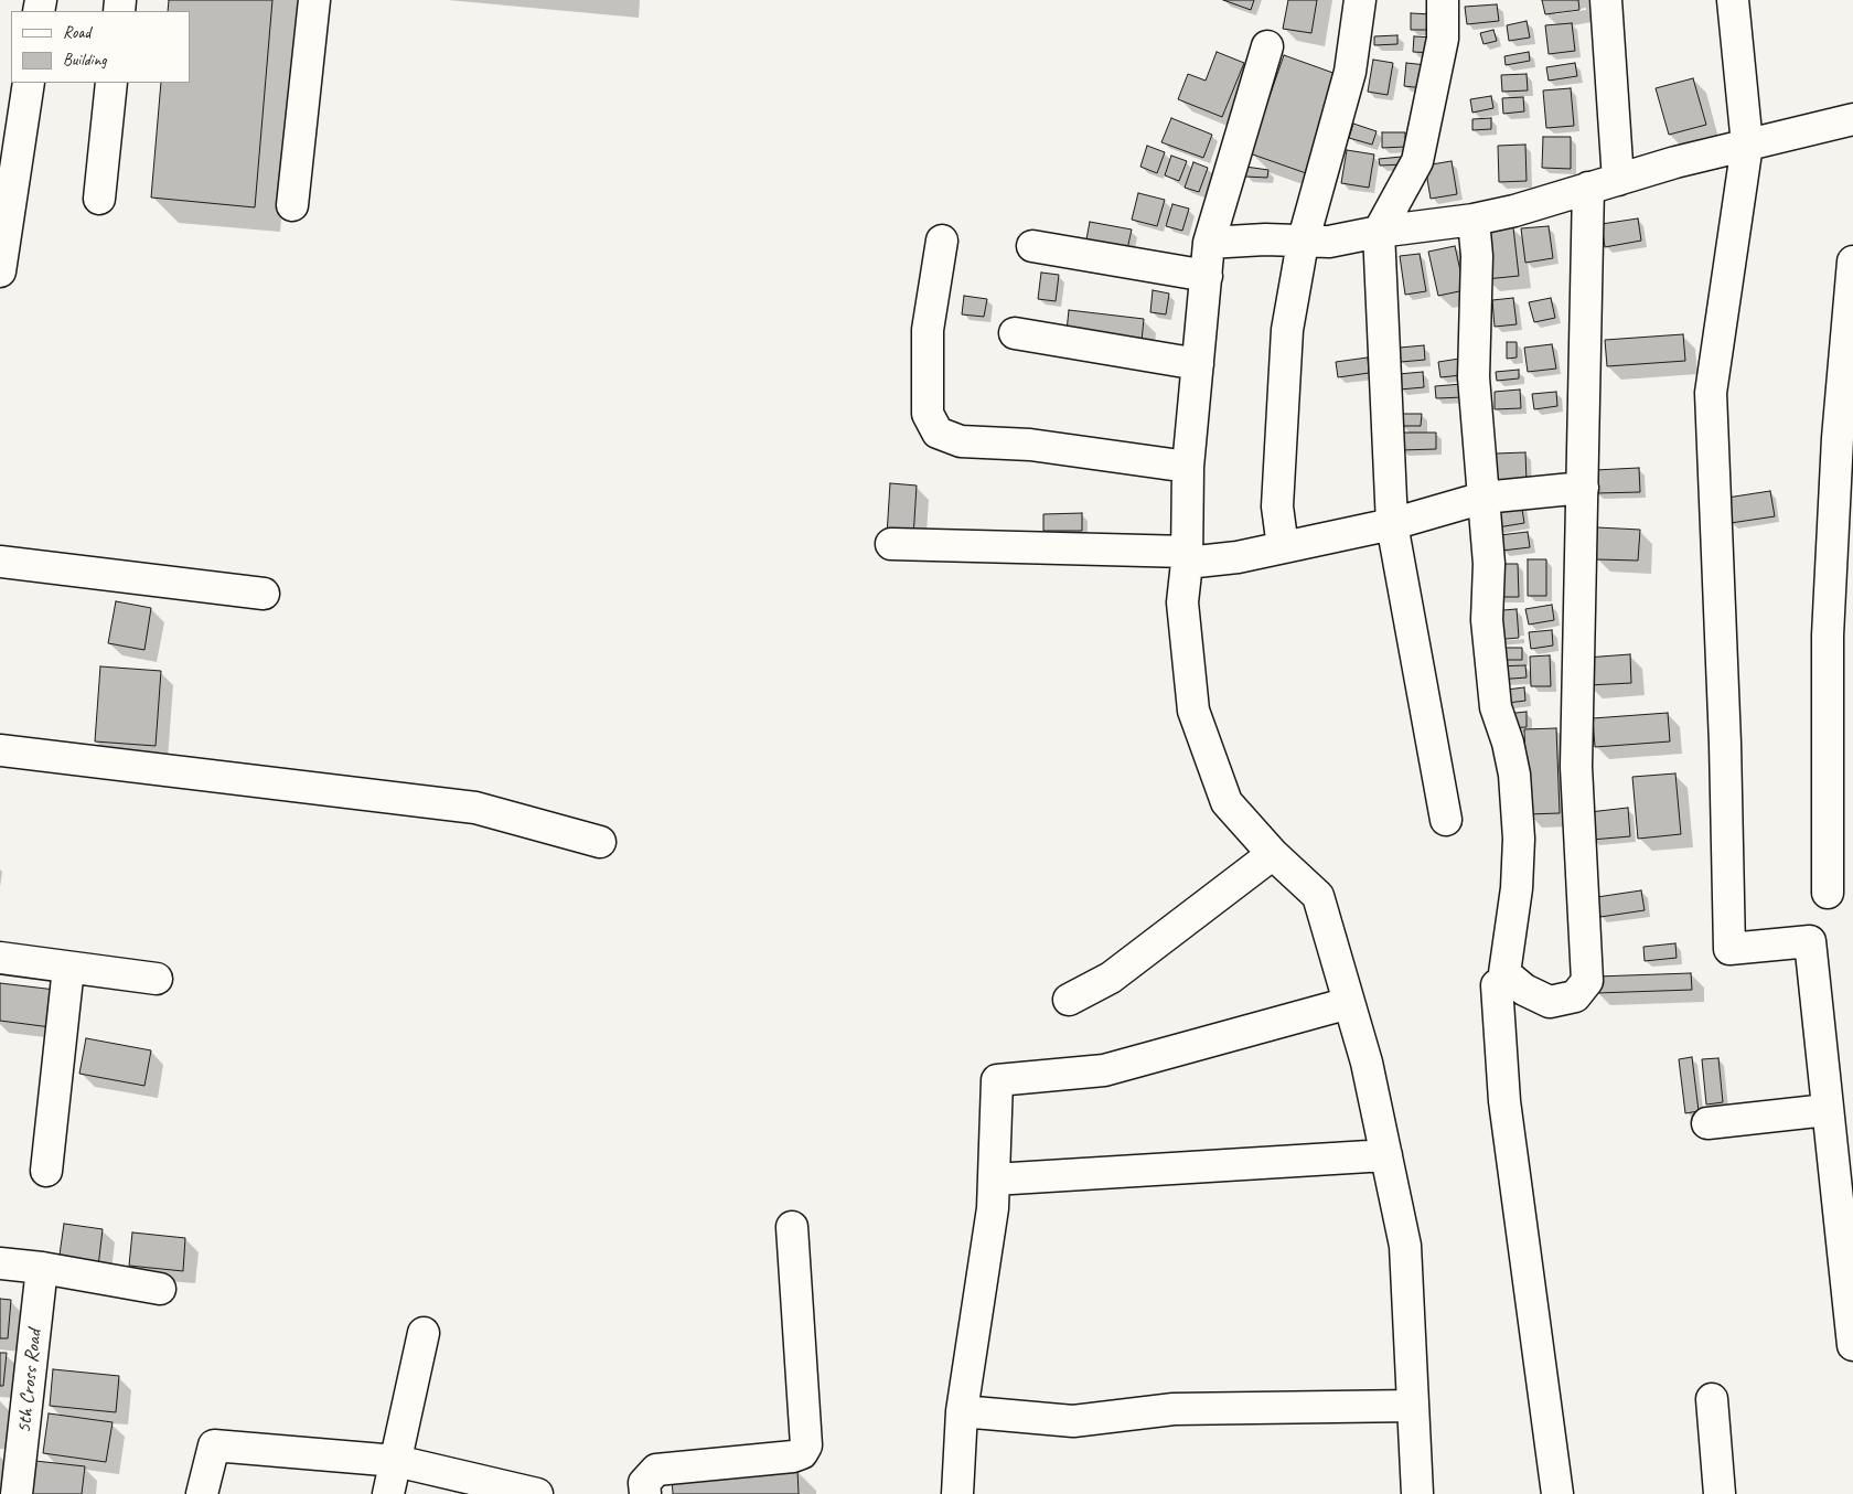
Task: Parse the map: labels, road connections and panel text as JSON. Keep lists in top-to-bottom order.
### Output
{
  "streets": {
    "street": ["5th Cross Road"]
  },
  "legend": ["Road", "Building"]
}
